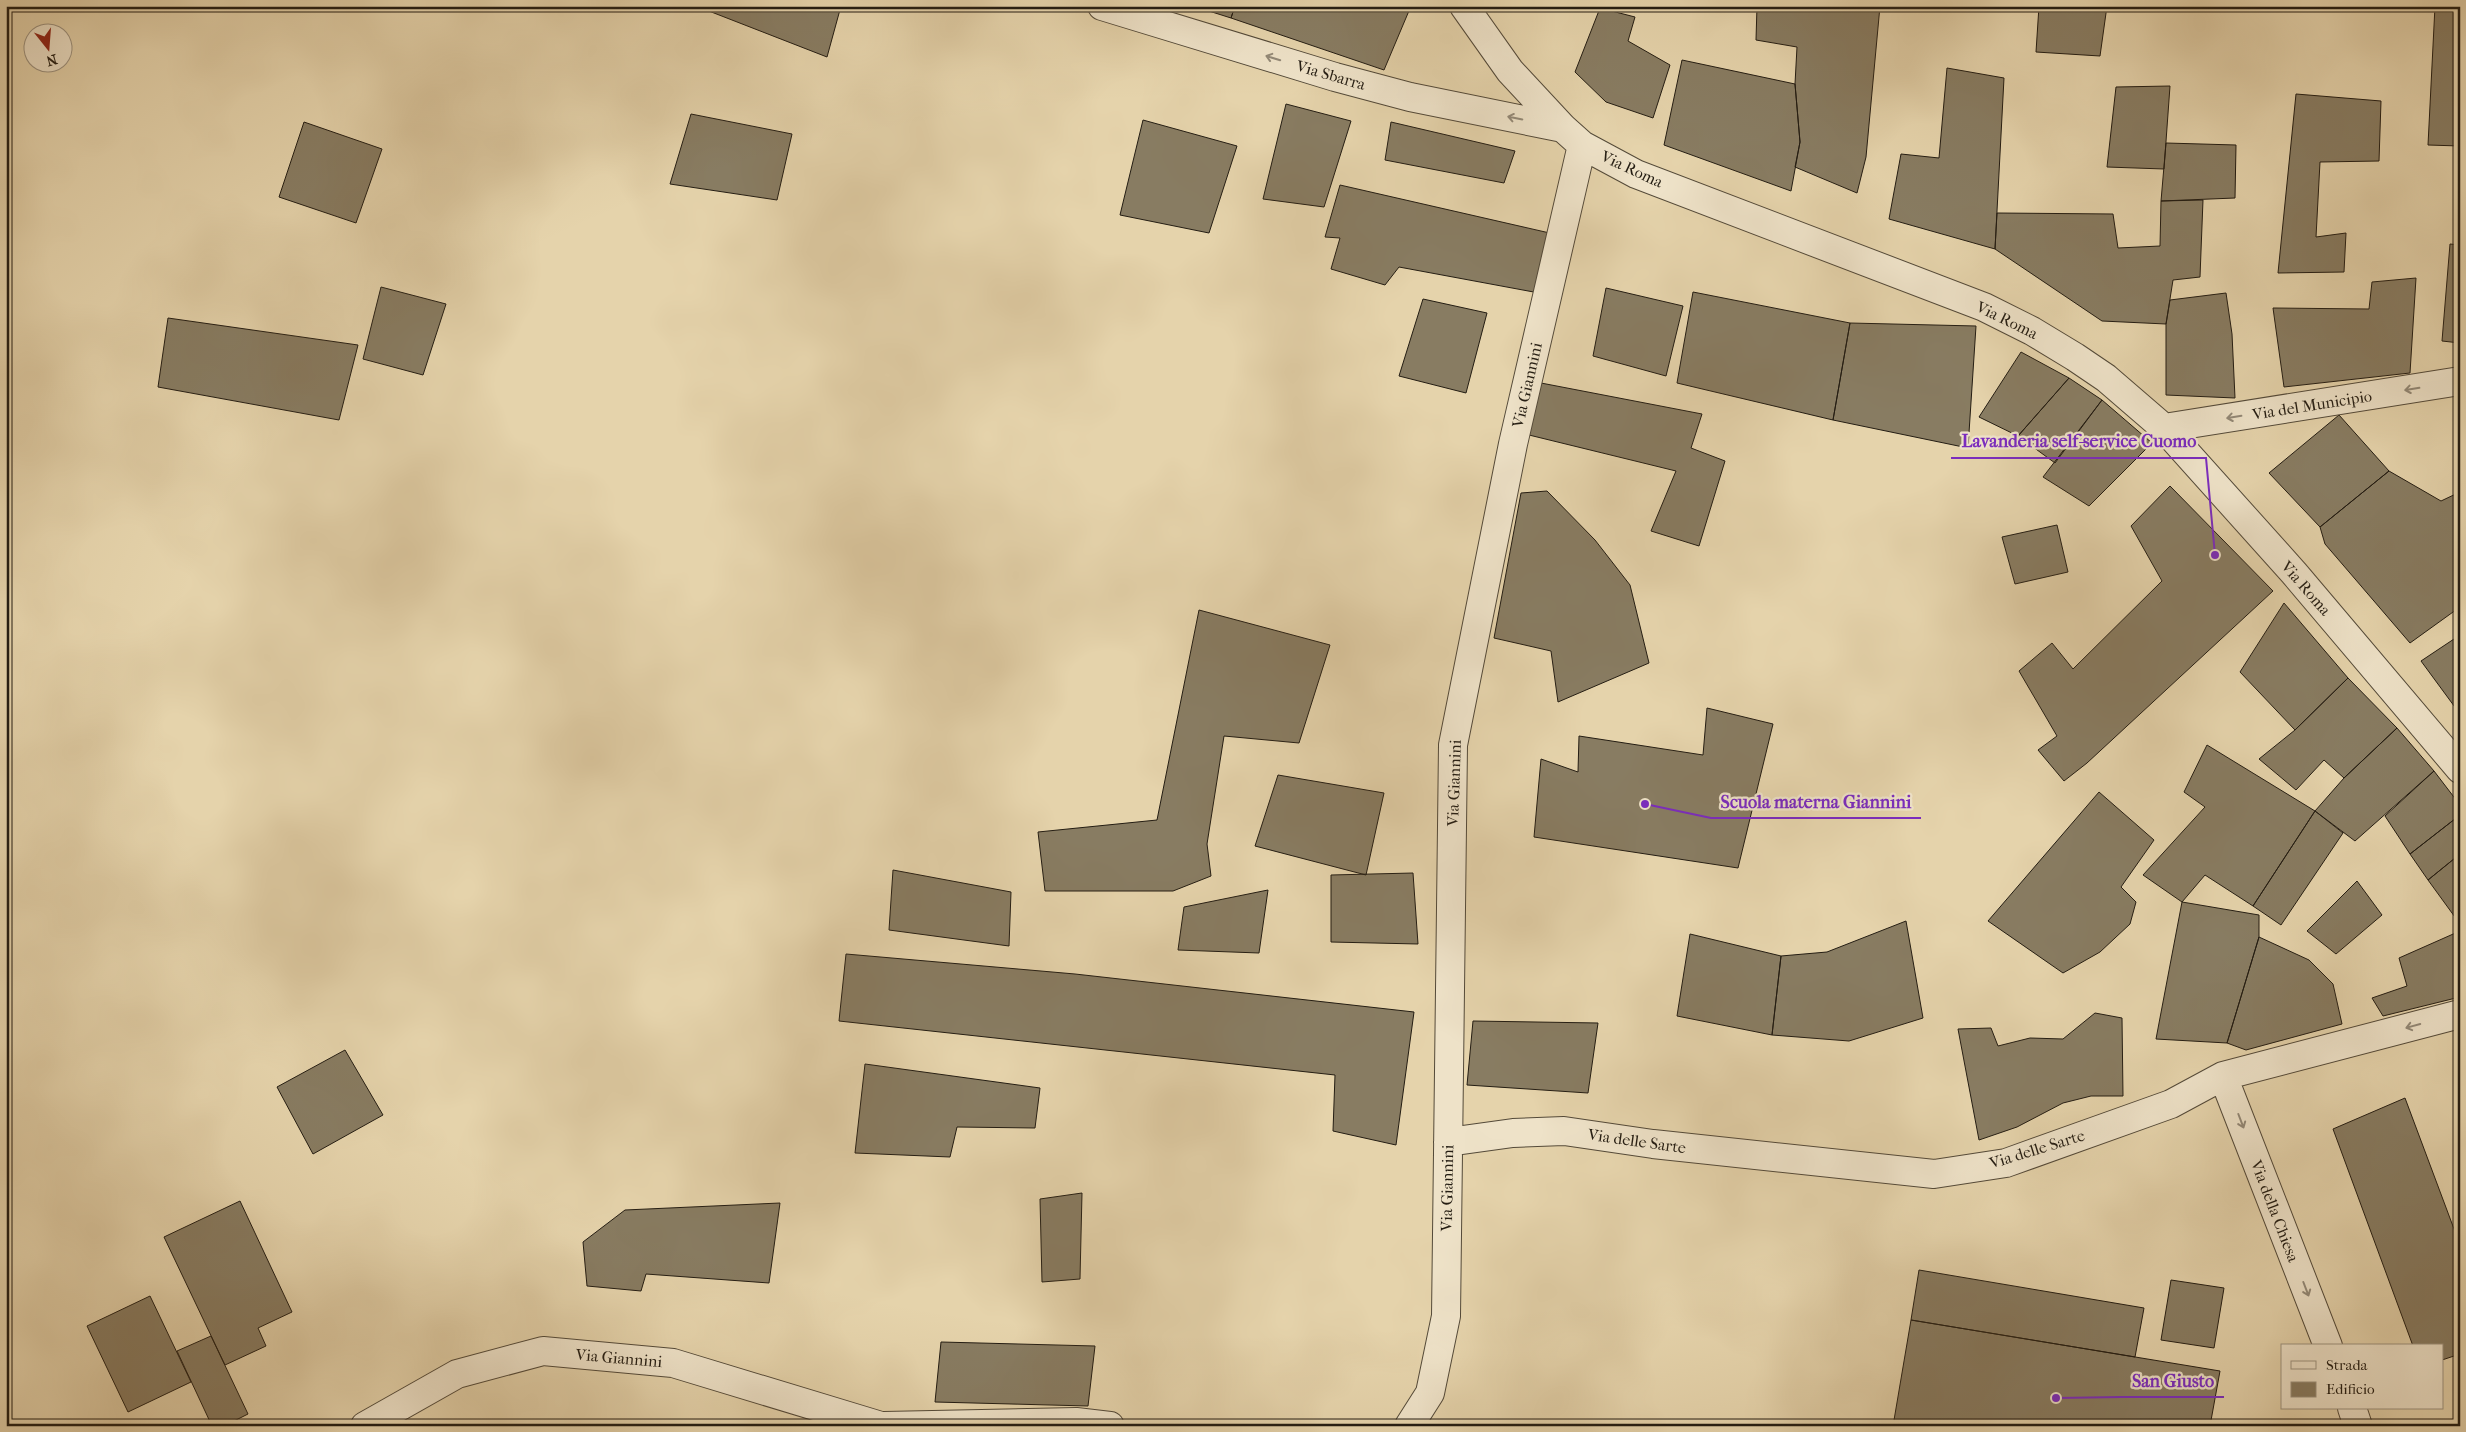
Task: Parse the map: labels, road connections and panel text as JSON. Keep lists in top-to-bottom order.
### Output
{
  "streets": {
    "street": [
      "Via Sbarra",
      "Via Roma",
      "Via Giannini",
      "Via del Municipio",
      "Via delle Sarte",
      "Via della Chiesa"
    ]
  },
  "crossings": [
    ["Via Sbarra", "Via Roma"],
    ["Via Sbarra", "Via Giannini"],
    ["Via Roma", "Via Giannini"],
    ["Via Roma", "Via del Municipio"],
    ["Via Giannini", "Via delle Sarte"],
    ["Via delle Sarte", "Via della Chiesa"]
  ],
  "one_way": ["Via Sbarra", "Via del Municipio", "Via della Chiesa"],
  "places": ["Lavanderia self-service Cuomo", "Scuola materna Giannini", "San Giusto"],
  "legend": ["Strada", "Edificio"],
  "north": "bottom"
}
